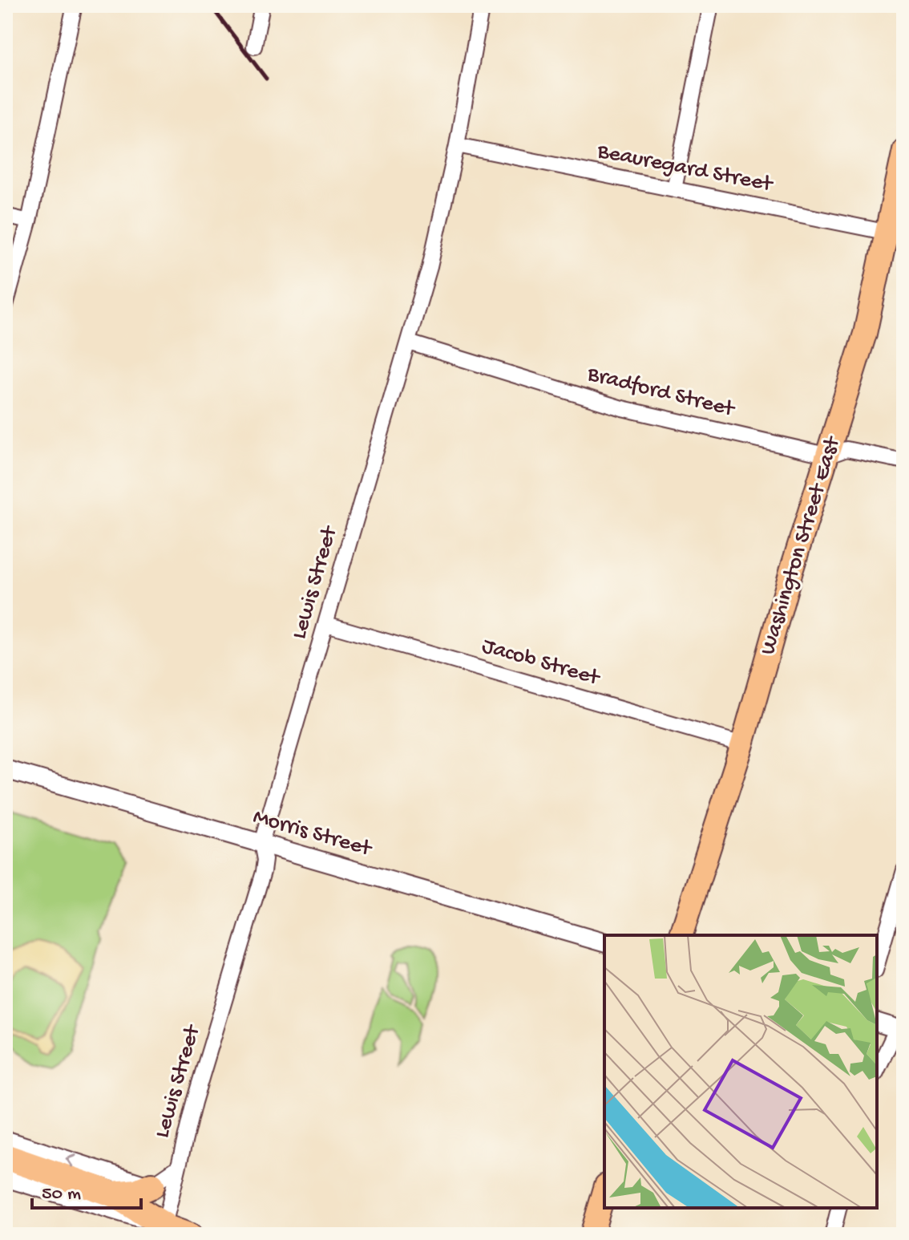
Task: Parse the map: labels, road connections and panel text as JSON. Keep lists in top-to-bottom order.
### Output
{
  "streets": {
    "main road": ["Washington Street East"],
    "street": [
      "Beauregard Street",
      "Bradford Street",
      "Lewis Street",
      "Jacob Street",
      "Morris Street"
    ]
  },
  "crossings": [
    ["Beauregard Street", "Washington Street East"],
    ["Beauregard Street", "Lewis Street"],
    ["Bradford Street", "Washington Street East"],
    ["Bradford Street", "Lewis Street"],
    ["Washington Street East", "Jacob Street"],
    ["Lewis Street", "Jacob Street"],
    ["Lewis Street", "Morris Street"]
  ],
  "scale_bar": "50 m"
}
